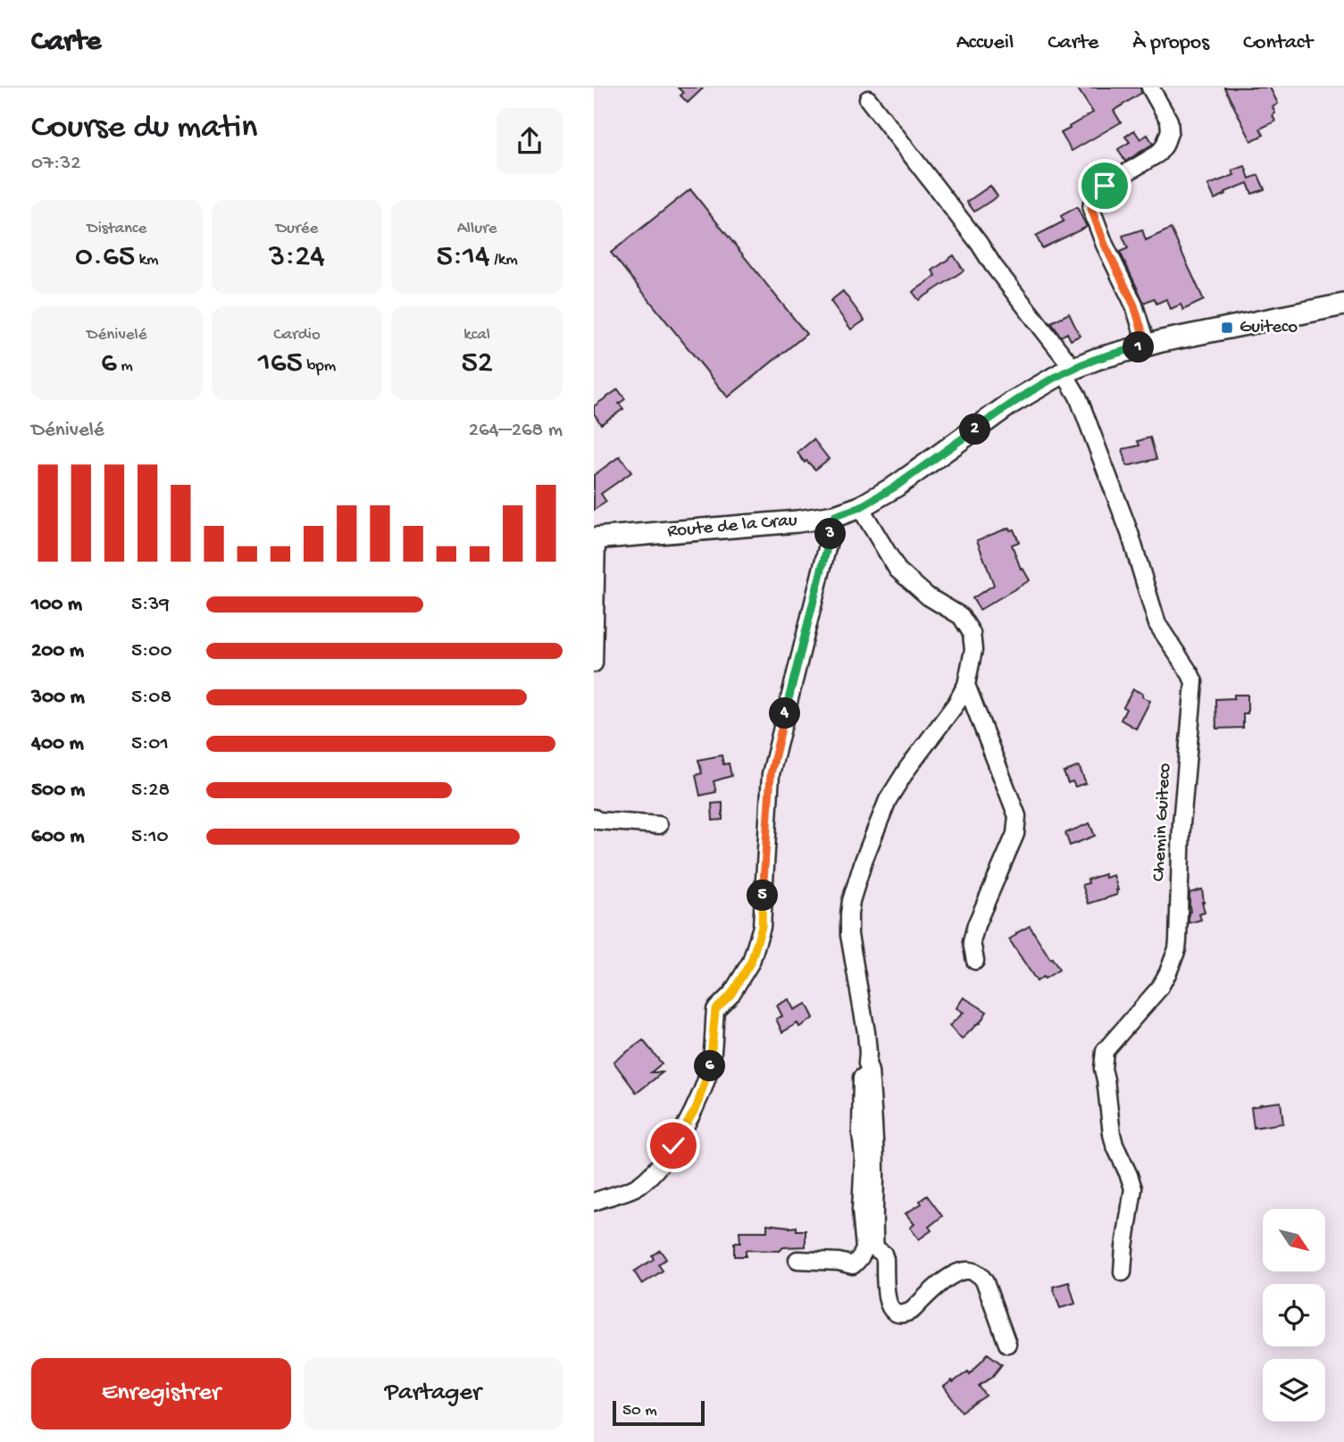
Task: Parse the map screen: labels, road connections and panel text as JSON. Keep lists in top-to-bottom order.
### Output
{
  "streets": {
    "main road": ["Route de la Crau"],
    "street": ["Chemin Guiteco"]
  },
  "crossings": [
    ["Route de la Crau", "Chemin Guiteco"]
  ],
  "places": {
    "transit": ["Guiteco"]
  },
  "scale_bar": "50 m",
  "north": "bottom right",
  "page": {
    "header": "Carte",
    "nav": [
      "Accueil",
      "Carte",
      "À propos",
      "Contact"
    ],
    "heading": ["Course du matin", "07:32"],
    "stats": [
      ["Distance", "0.65 km"],
      ["Durée", "3:24"],
      ["Allure", "5:14 /km"],
      ["Dénivelé", "6 m"],
      ["Cardio", "165 bpm"],
      ["kcal", "52"]
    ],
    "pins": [
      "1",
      "2",
      "3",
      "4",
      "5",
      "6"
    ],
    "chart": ["Dénivelé", "264–268 m"],
    "list": [
      {
        "name": "100 m",
        "note": "5:39"
      },
      {
        "name": "200 m",
        "note": "5:00"
      },
      {
        "name": "300 m",
        "note": "5:08"
      },
      {
        "name": "400 m",
        "note": "5:01"
      },
      {
        "name": "500 m",
        "note": "5:28"
      },
      {
        "name": "600 m",
        "note": "5:10"
      }
    ],
    "buttons": ["Enregistrer", "Partager"],
    "scale": "50 m"
  }
}
